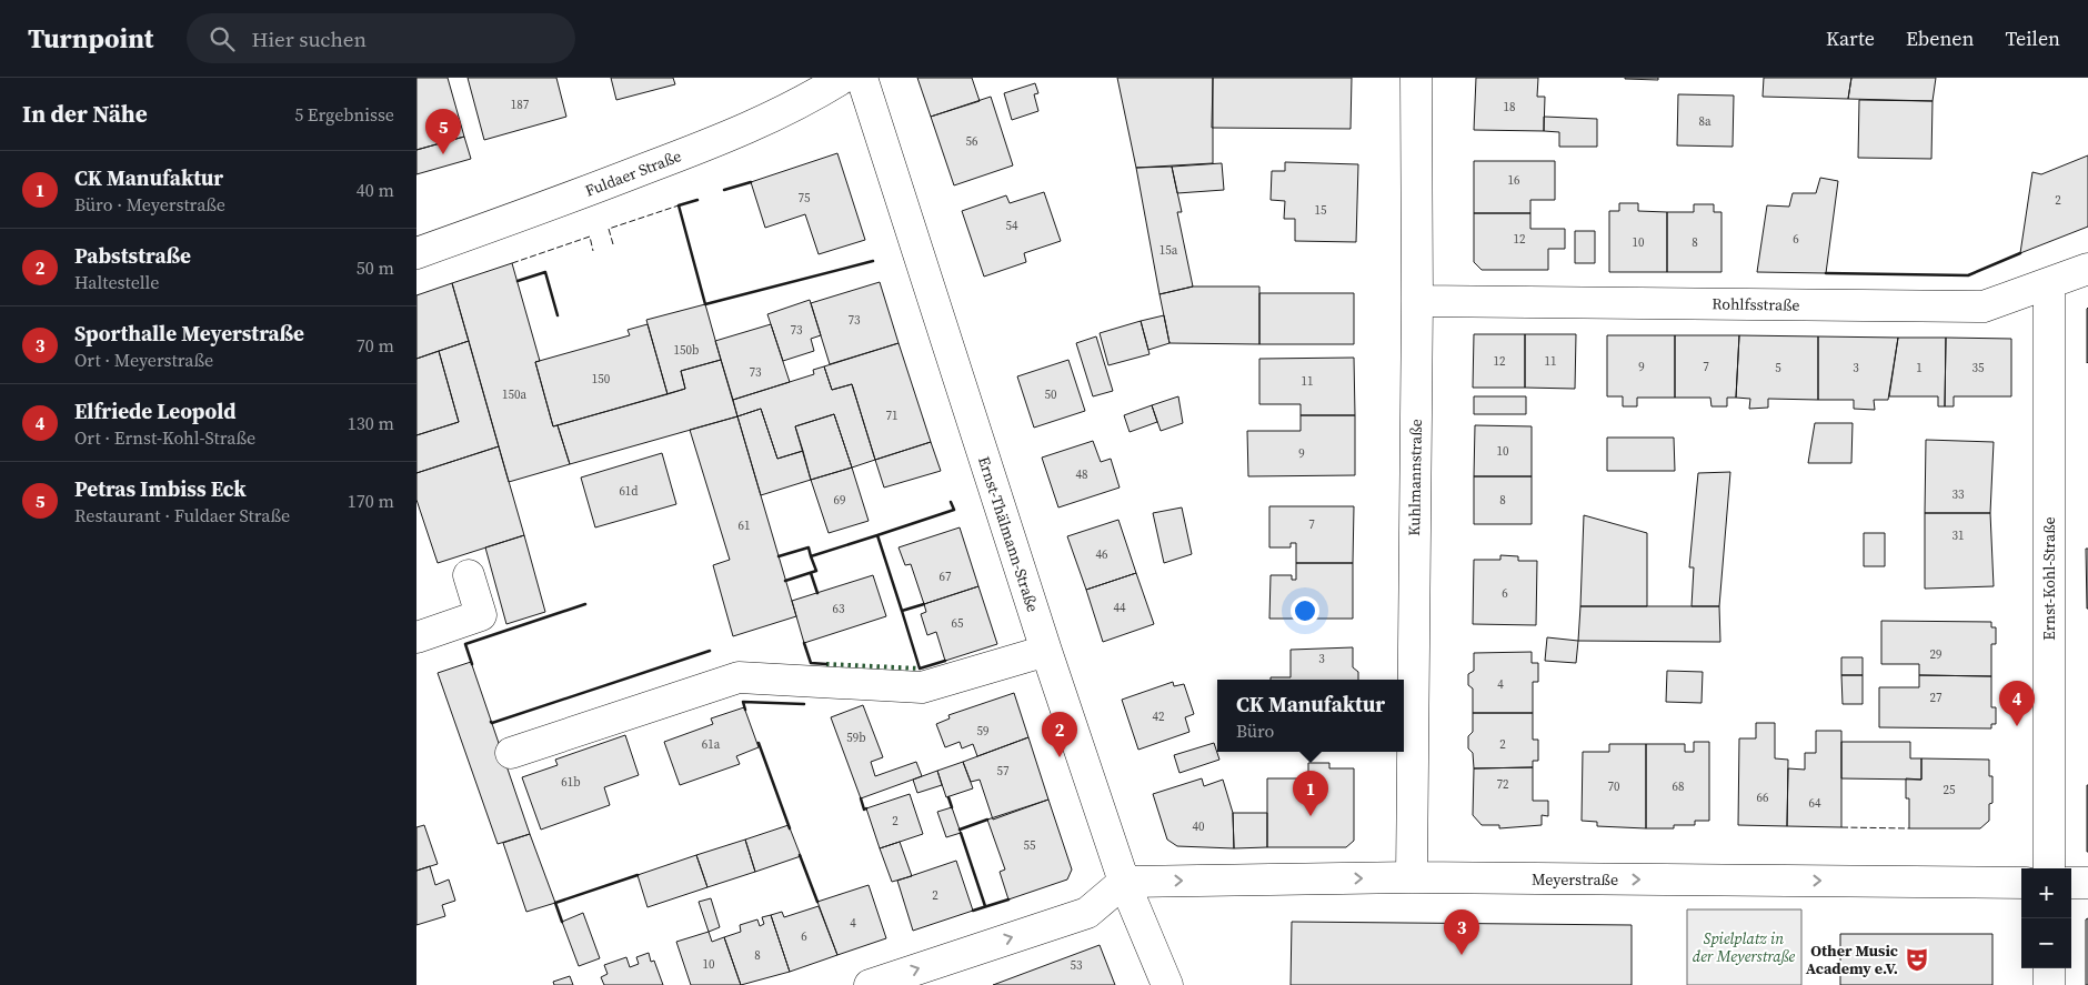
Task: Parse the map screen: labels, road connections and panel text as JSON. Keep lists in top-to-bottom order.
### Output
{
  "streets": {
    "street": [
      "Fuldaer Straße",
      "Rohlfsstraße",
      "Kuhlmannstraße",
      "Ernst-Thälmann-Straße",
      "Ernst-Kohl-Straße",
      "Meyerstraße"
    ]
  },
  "crossings": [
    ["Rohlfsstraße", "Kuhlmannstraße"],
    ["Rohlfsstraße", "Ernst-Kohl-Straße"],
    ["Kuhlmannstraße", "Meyerstraße"],
    ["Ernst-Thälmann-Straße", "Meyerstraße"]
  ],
  "one_way": ["Meyerstraße"],
  "parks": ["Spielplatz in der Meyerstraße"],
  "places": {
    "theatre": ["Other Music Academy e.V."]
  },
  "house_numbers": [
    "187",
    "18",
    "8a",
    "56",
    "16",
    "75",
    "2",
    "15",
    "54",
    "12",
    "6",
    "10",
    "8",
    "15a",
    "73",
    "73",
    "150b",
    "12",
    "11",
    "9",
    "7",
    "5",
    "3",
    "1",
    "35",
    "73",
    "150",
    "11",
    "150a",
    "50",
    "71",
    "10",
    "9",
    "48",
    "61d",
    "33",
    "69",
    "8",
    "7",
    "61",
    "31",
    "46",
    "67",
    "6",
    "44",
    "63",
    "65",
    "29",
    "3",
    "4",
    "27",
    "42",
    "59",
    "59b",
    "61a",
    "2",
    "57",
    "61b",
    "72",
    "70",
    "68",
    "25",
    "66",
    "64",
    "2",
    "40",
    "55",
    "2",
    "4",
    "6",
    "8",
    "10",
    "53"
  ],
  "page": {
    "header": "Turnpoint",
    "search": "Hier suchen",
    "nav": ["Karte", "Ebenen", "Teilen"],
    "heading": ["In der Nähe", "5 Ergebnisse"],
    "pins": [
      "5",
      "4",
      "2",
      "1",
      "3"
    ],
    "list": [
      {
        "mark": "1",
        "name": "CK Manufaktur",
        "note": "Büro · Meyerstraße",
        "value": "40 m"
      },
      {
        "mark": "2",
        "name": "Pabststraße",
        "note": "Haltestelle",
        "value": "50 m"
      },
      {
        "mark": "3",
        "name": "Sporthalle Meyerstraße",
        "note": "Ort · Meyerstraße",
        "value": "70 m"
      },
      {
        "mark": "4",
        "name": "Elfriede Leopold",
        "note": "Ort · Ernst-Kohl-Straße",
        "value": "130 m"
      },
      {
        "mark": "5",
        "name": "Petras Imbiss Eck",
        "note": "Restaurant · Fuldaer Straße",
        "value": "170 m"
      }
    ],
    "popup": ["CK Manufaktur", "Büro"],
    "map_buttons": ["+", "−"]
  }
}
